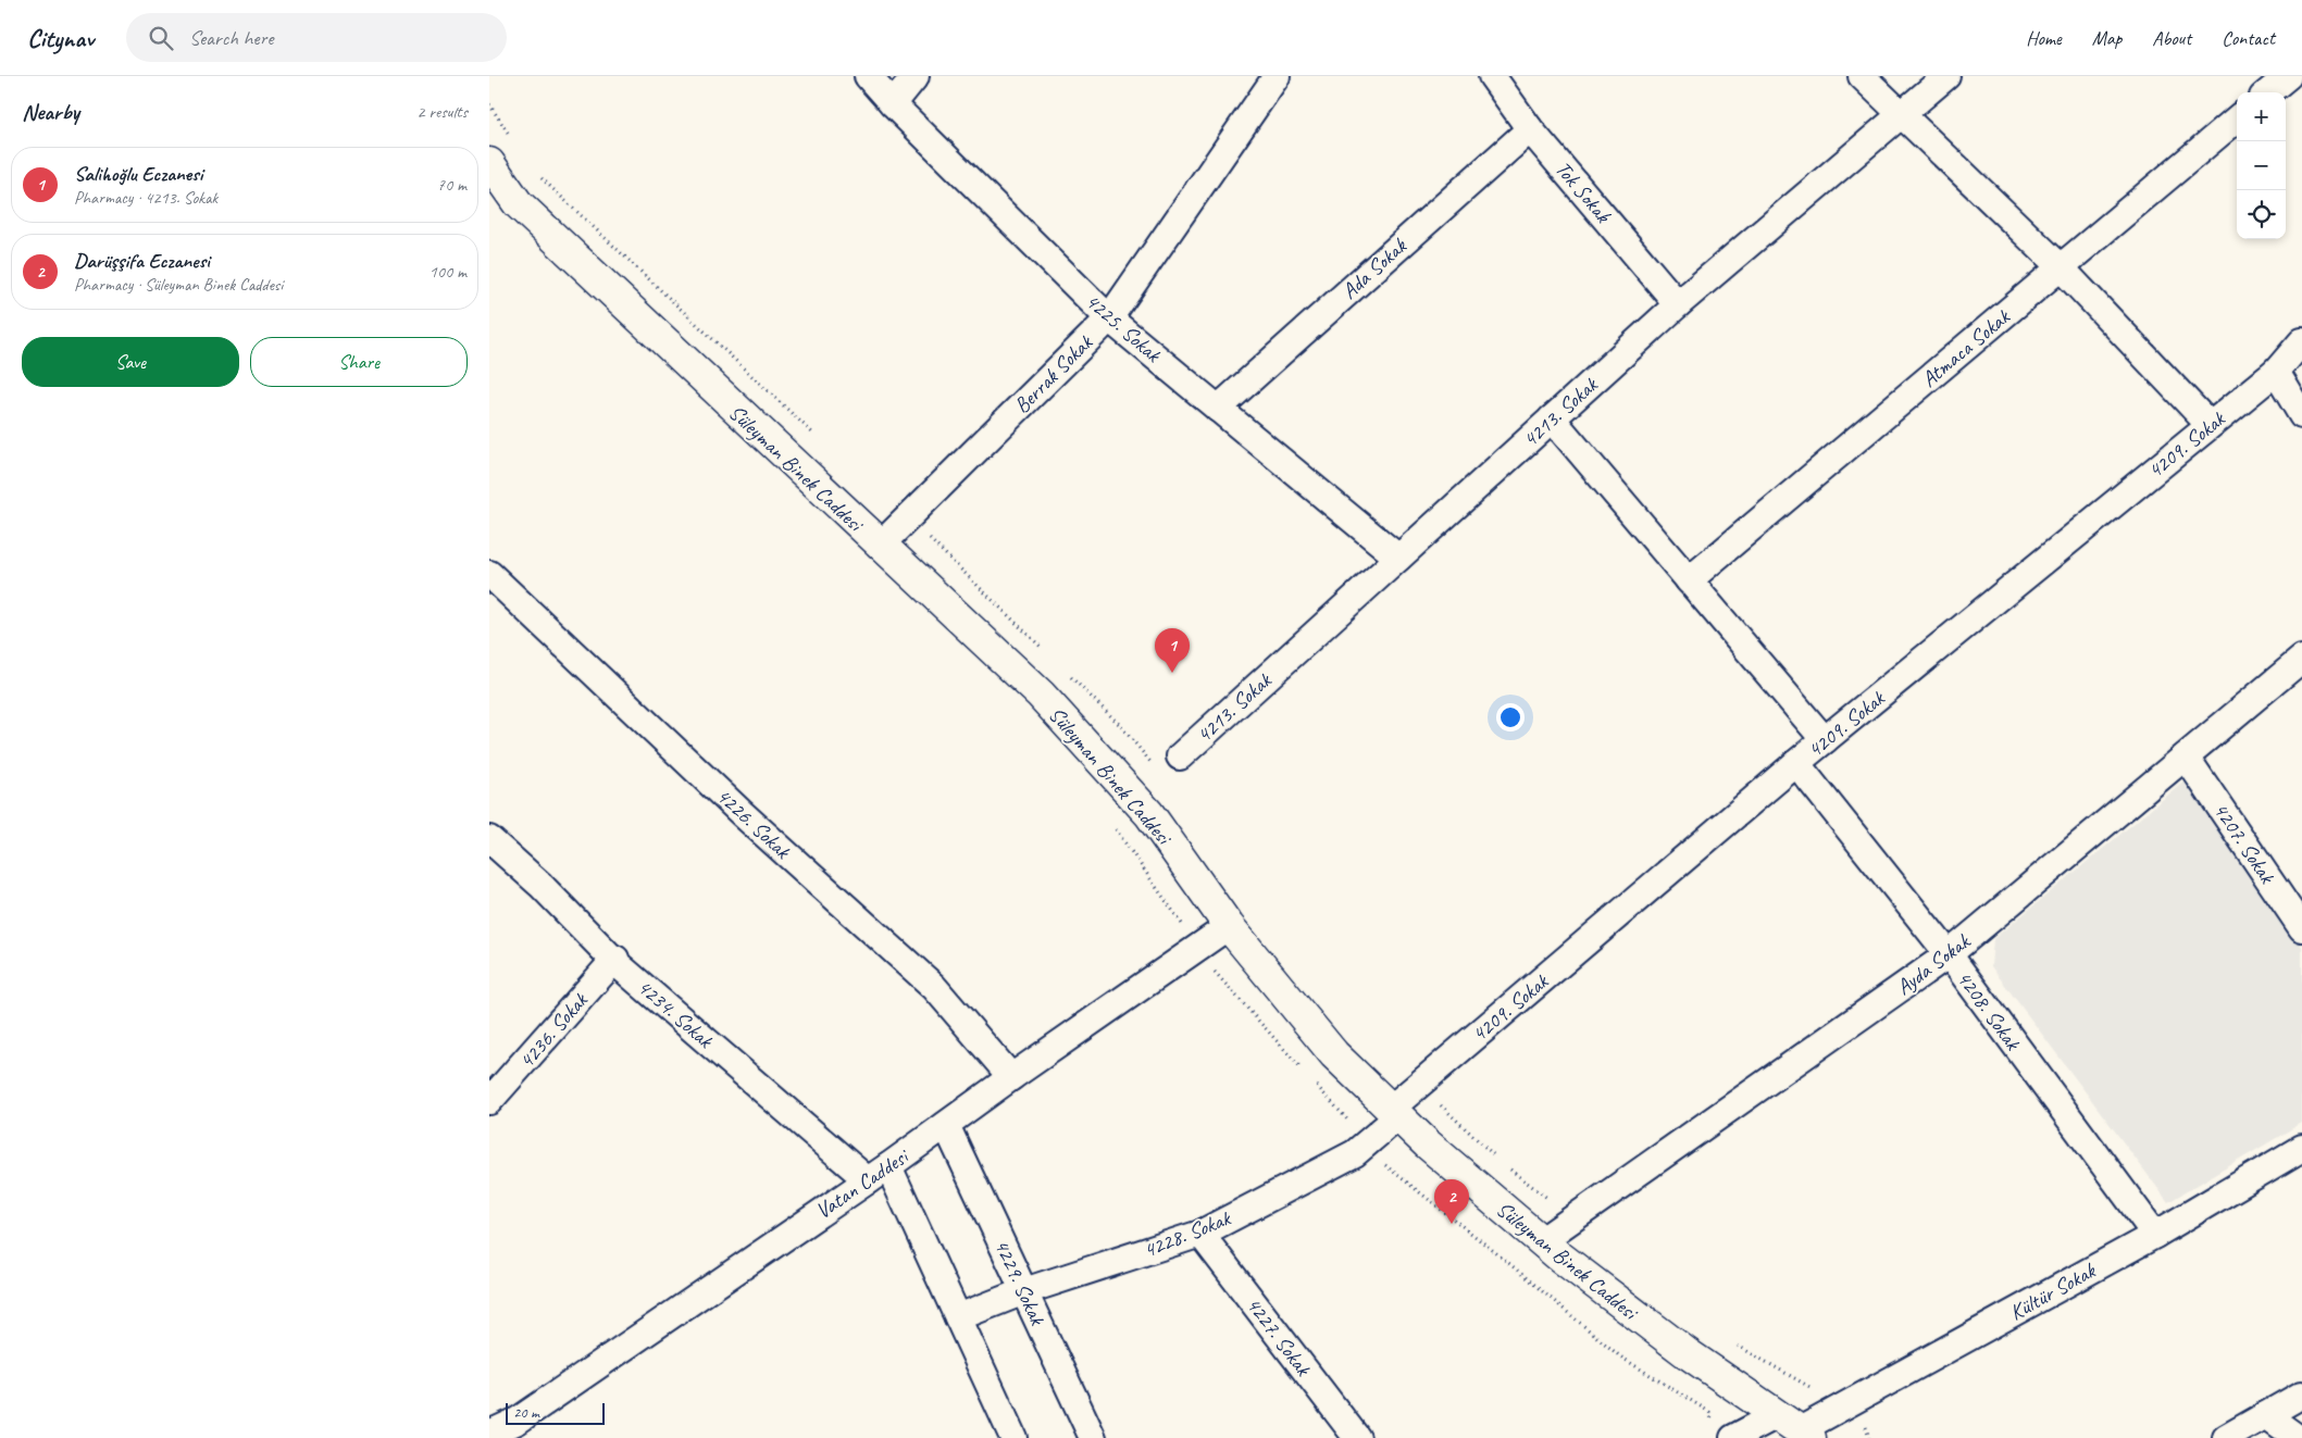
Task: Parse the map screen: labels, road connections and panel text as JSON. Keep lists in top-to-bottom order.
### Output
{
  "streets": {
    "street": [
      "Tok Sokak",
      "Ada Sokak",
      "4225. Sokak",
      "Atmaca Sokak",
      "Berrak Sokak",
      "4213. Sokak",
      "4209. Sokak",
      "Süleyman Binek Caddesi",
      "4226. Sokak",
      "4207. Sokak",
      "Ayda Sokak",
      "4208. Sokak",
      "4234. Sokak",
      "4236. Sokak",
      "Vatan Caddesi",
      "4228. Sokak",
      "4229. Sokak",
      "Kültür Sokak",
      "4227. Sokak"
    ]
  },
  "crossings": [
    ["Tok Sokak", "Ada Sokak"],
    ["Tok Sokak", "4213. Sokak"],
    ["Ada Sokak", "4225. Sokak"],
    ["4225. Sokak", "Berrak Sokak"],
    ["4225. Sokak", "4213. Sokak"],
    ["Berrak Sokak", "Süleyman Binek Caddesi"],
    ["4209. Sokak", "Süleyman Binek Caddesi"],
    ["4209. Sokak", "4208. Sokak"],
    ["4209. Sokak", "4228. Sokak"],
    ["Süleyman Binek Caddesi", "Ayda Sokak"],
    ["Süleyman Binek Caddesi", "Vatan Caddesi"],
    ["Süleyman Binek Caddesi", "4228. Sokak"],
    ["Süleyman Binek Caddesi", "Kültür Sokak"],
    ["4226. Sokak", "Vatan Caddesi"],
    ["4207. Sokak", "Ayda Sokak"],
    ["Ayda Sokak", "4208. Sokak"],
    ["4208. Sokak", "Kültür Sokak"],
    ["4234. Sokak", "4236. Sokak"],
    ["4234. Sokak", "Vatan Caddesi"],
    ["Vatan Caddesi", "4229. Sokak"],
    ["4228. Sokak", "4229. Sokak"],
    ["4228. Sokak", "4227. Sokak"]
  ],
  "scale_bar": "20 m",
  "page": {
    "header": "Citynav",
    "search": "Search here",
    "nav": [
      "Home",
      "Map",
      "About",
      "Contact"
    ],
    "heading": ["Nearby", "2 results"],
    "map_buttons": ["+", "−"],
    "list": [
      {
        "mark": "1",
        "name": "Salihoğlu Eczanesi",
        "note": "Pharmacy · 4213. Sokak",
        "value": "70 m"
      },
      {
        "mark": "2",
        "name": "Darüşşifa Eczanesi",
        "note": "Pharmacy · Süleyman Binek Caddesi",
        "value": "100 m"
      }
    ],
    "buttons": ["Save", "Share"],
    "pins": ["1", "2"],
    "scale": "20 m"
  }
}
